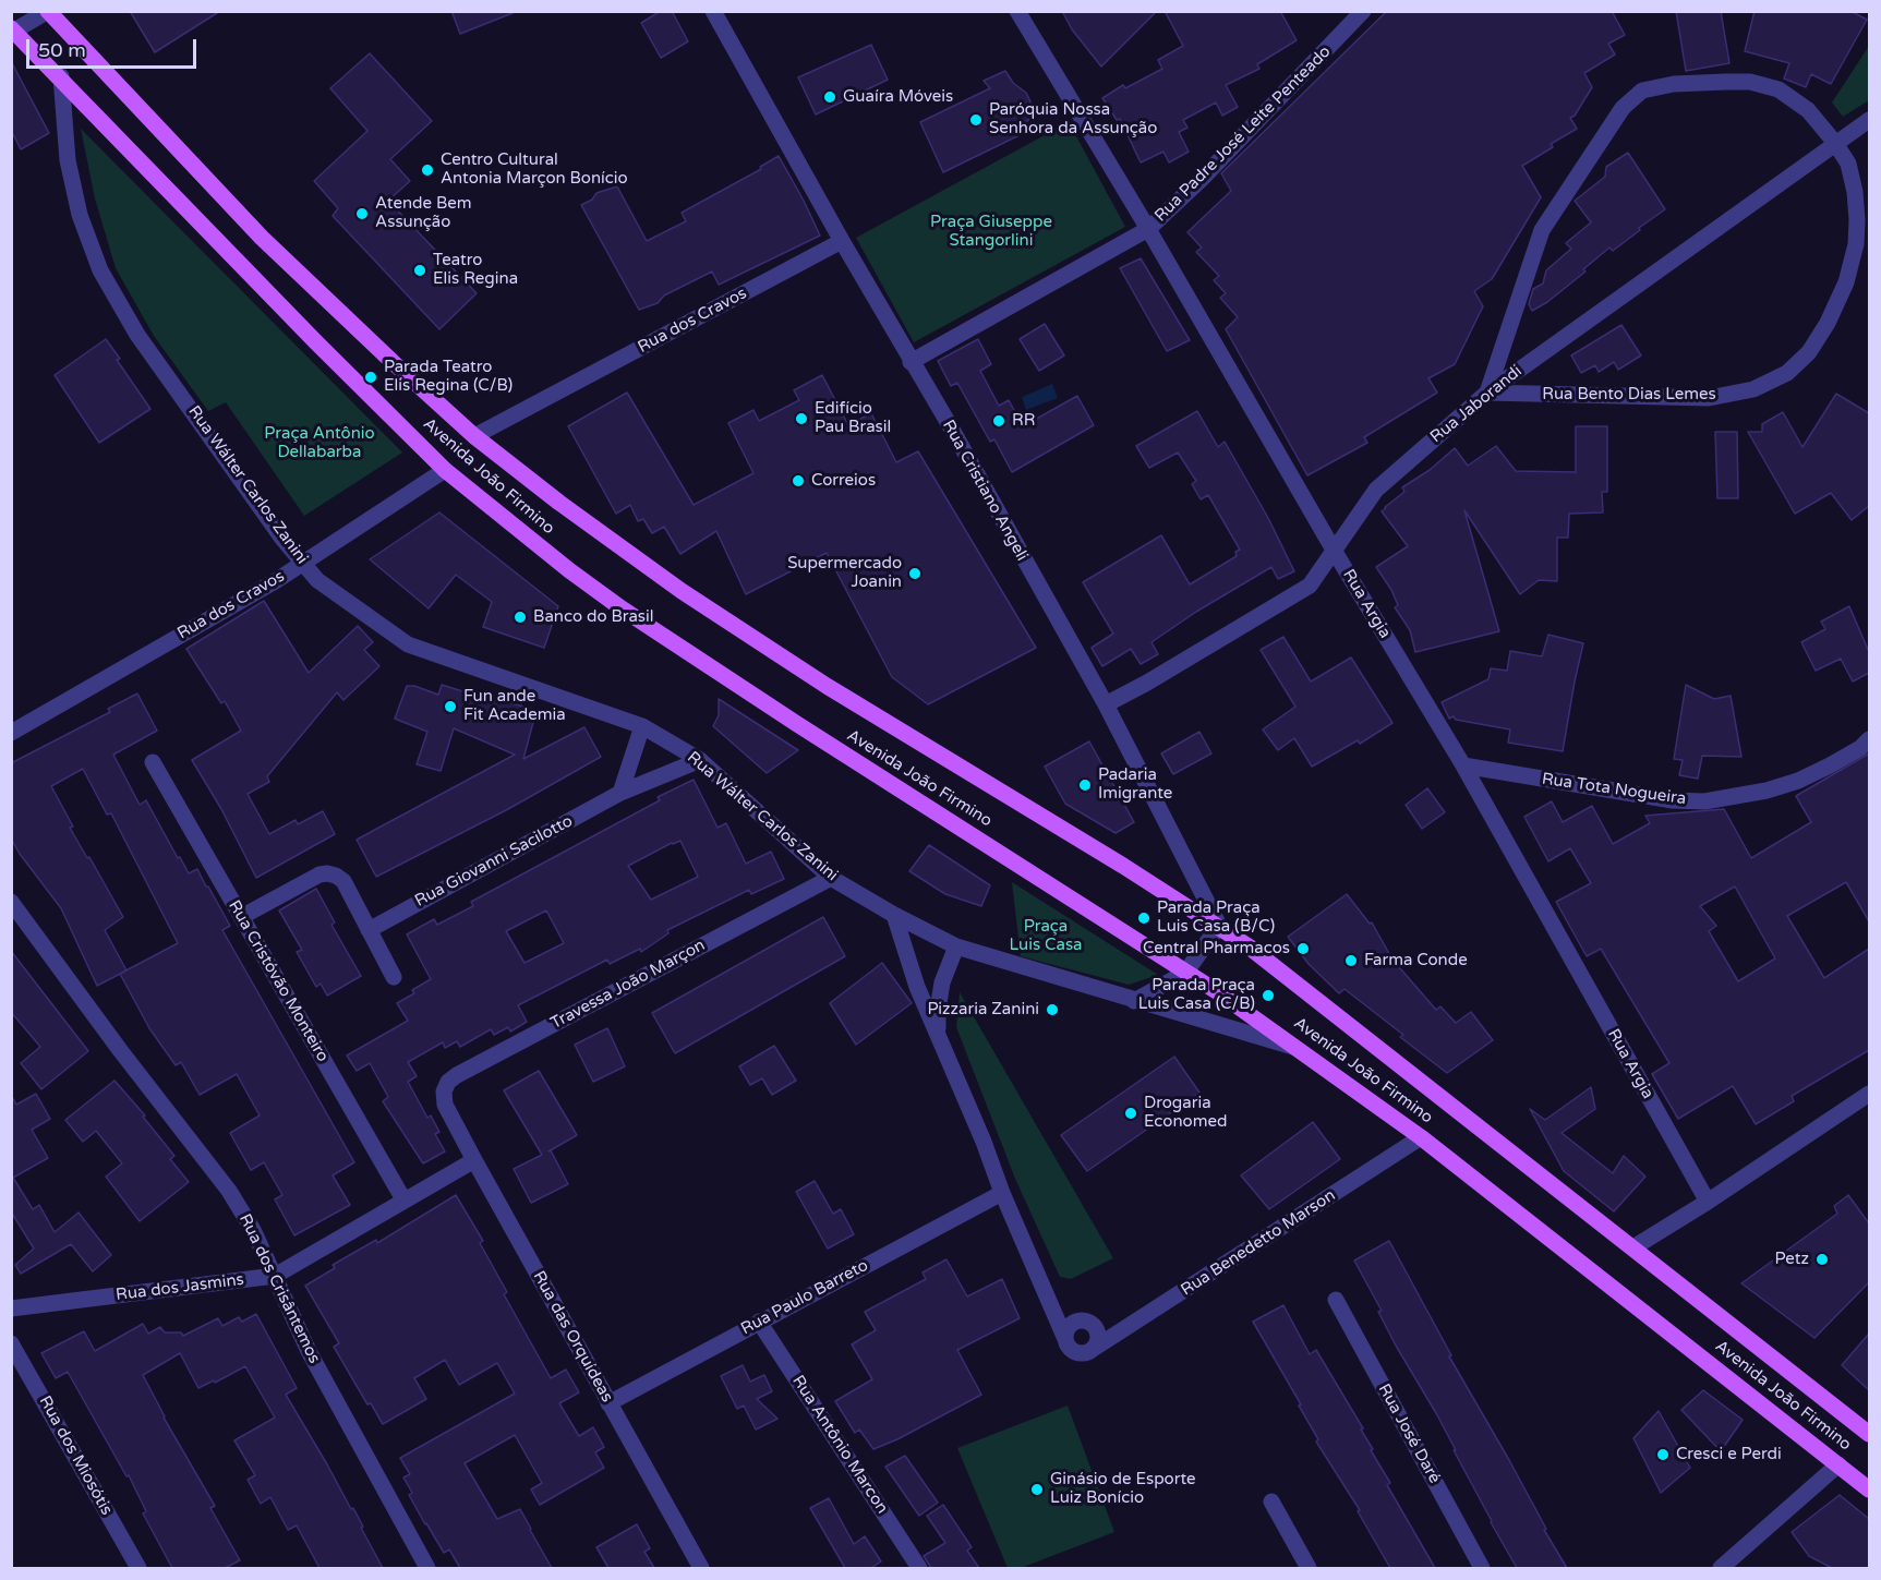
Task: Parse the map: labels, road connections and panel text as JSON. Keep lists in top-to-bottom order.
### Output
{
  "streets": {
    "main road": ["Avenida João Firmino"],
    "street": [
      "Rua Padre José Leite Penteado",
      "Rua dos Cravos",
      "Rua Bento Dias Lemes",
      "Rua Jaborandi",
      "Rua Wálter Carlos Zanini",
      "Rua Cristiano Angeli",
      "Rua Argia",
      "Rua Tota Nogueira",
      "Rua Giovanni Sacilotto",
      "Rua Cristóvão Monteiro",
      "Travessa João Marçon",
      "Rua Benedetto Marson",
      "Rua dos Jasmins",
      "Rua dos Crisântemos",
      "Rua Paulo Barreto",
      "Rua das Orquídeas",
      "Rua José Daré",
      "Rua Antônio Marcon",
      "Rua dos Miosótis"
    ]
  },
  "crossings": [
    ["Rua Padre José Leite Penteado", "Rua Cristiano Angeli"],
    ["Rua Padre José Leite Penteado", "Rua Argia"],
    ["Rua dos Cravos", "Avenida João Firmino"],
    ["Rua dos Cravos", "Rua Wálter Carlos Zanini"],
    ["Rua dos Cravos", "Rua Cristiano Angeli"],
    ["Rua Bento Dias Lemes", "Rua Jaborandi"],
    ["Rua Jaborandi", "Rua Cristiano Angeli"],
    ["Rua Jaborandi", "Rua Argia"],
    ["Avenida João Firmino", "Rua Wálter Carlos Zanini"],
    ["Avenida João Firmino", "Rua Cristiano Angeli"],
    ["Avenida João Firmino", "Rua Benedetto Marson"],
    ["Rua Wálter Carlos Zanini", "Rua Giovanni Sacilotto"],
    ["Rua Wálter Carlos Zanini", "Travessa João Marçon"],
    ["Rua Argia", "Rua Tota Nogueira"],
    ["Rua Cristóvão Monteiro", "Rua dos Jasmins"],
    ["Travessa João Marçon", "Rua das Orquídeas"],
    ["Rua dos Jasmins", "Rua dos Crisântemos"],
    ["Rua dos Jasmins", "Rua das Orquídeas"],
    ["Rua Paulo Barreto", "Rua das Orquídeas"],
    ["Rua Paulo Barreto", "Rua Antônio Marcon"]
  ],
  "parks": ["Praça Giuseppe Stangorlini", "Praça Antônio Dellabarba", "Praça Luis Casa"],
  "places": [
    "Guaíra Móveis",
    "Paróquia Nossa Senhora da Assunção",
    "Centro Cultural Antonia Marçon Bonício",
    "Atende Bem Assunção",
    "Teatro Elis Regina",
    "Parada Teatro Elis Regina (C/B)",
    "Edifício Pau Brasil",
    "RR",
    "Correios",
    "Supermercado Joanin",
    "Banco do Brasil",
    "Fun ande Fit Academia",
    "Padaria Imigrante",
    "Parada Praça Luis Casa (B/C)",
    "Central Pharmacos",
    "Farma Conde",
    "Parada Praça Luis Casa (C/B)",
    "Pizzaria Zanini",
    "Drogaria Economed",
    "Petz",
    "Cresci e Perdi",
    "Ginásio de Esporte Luiz Bonício"
  ],
  "scale_bar": "50 m"
}
